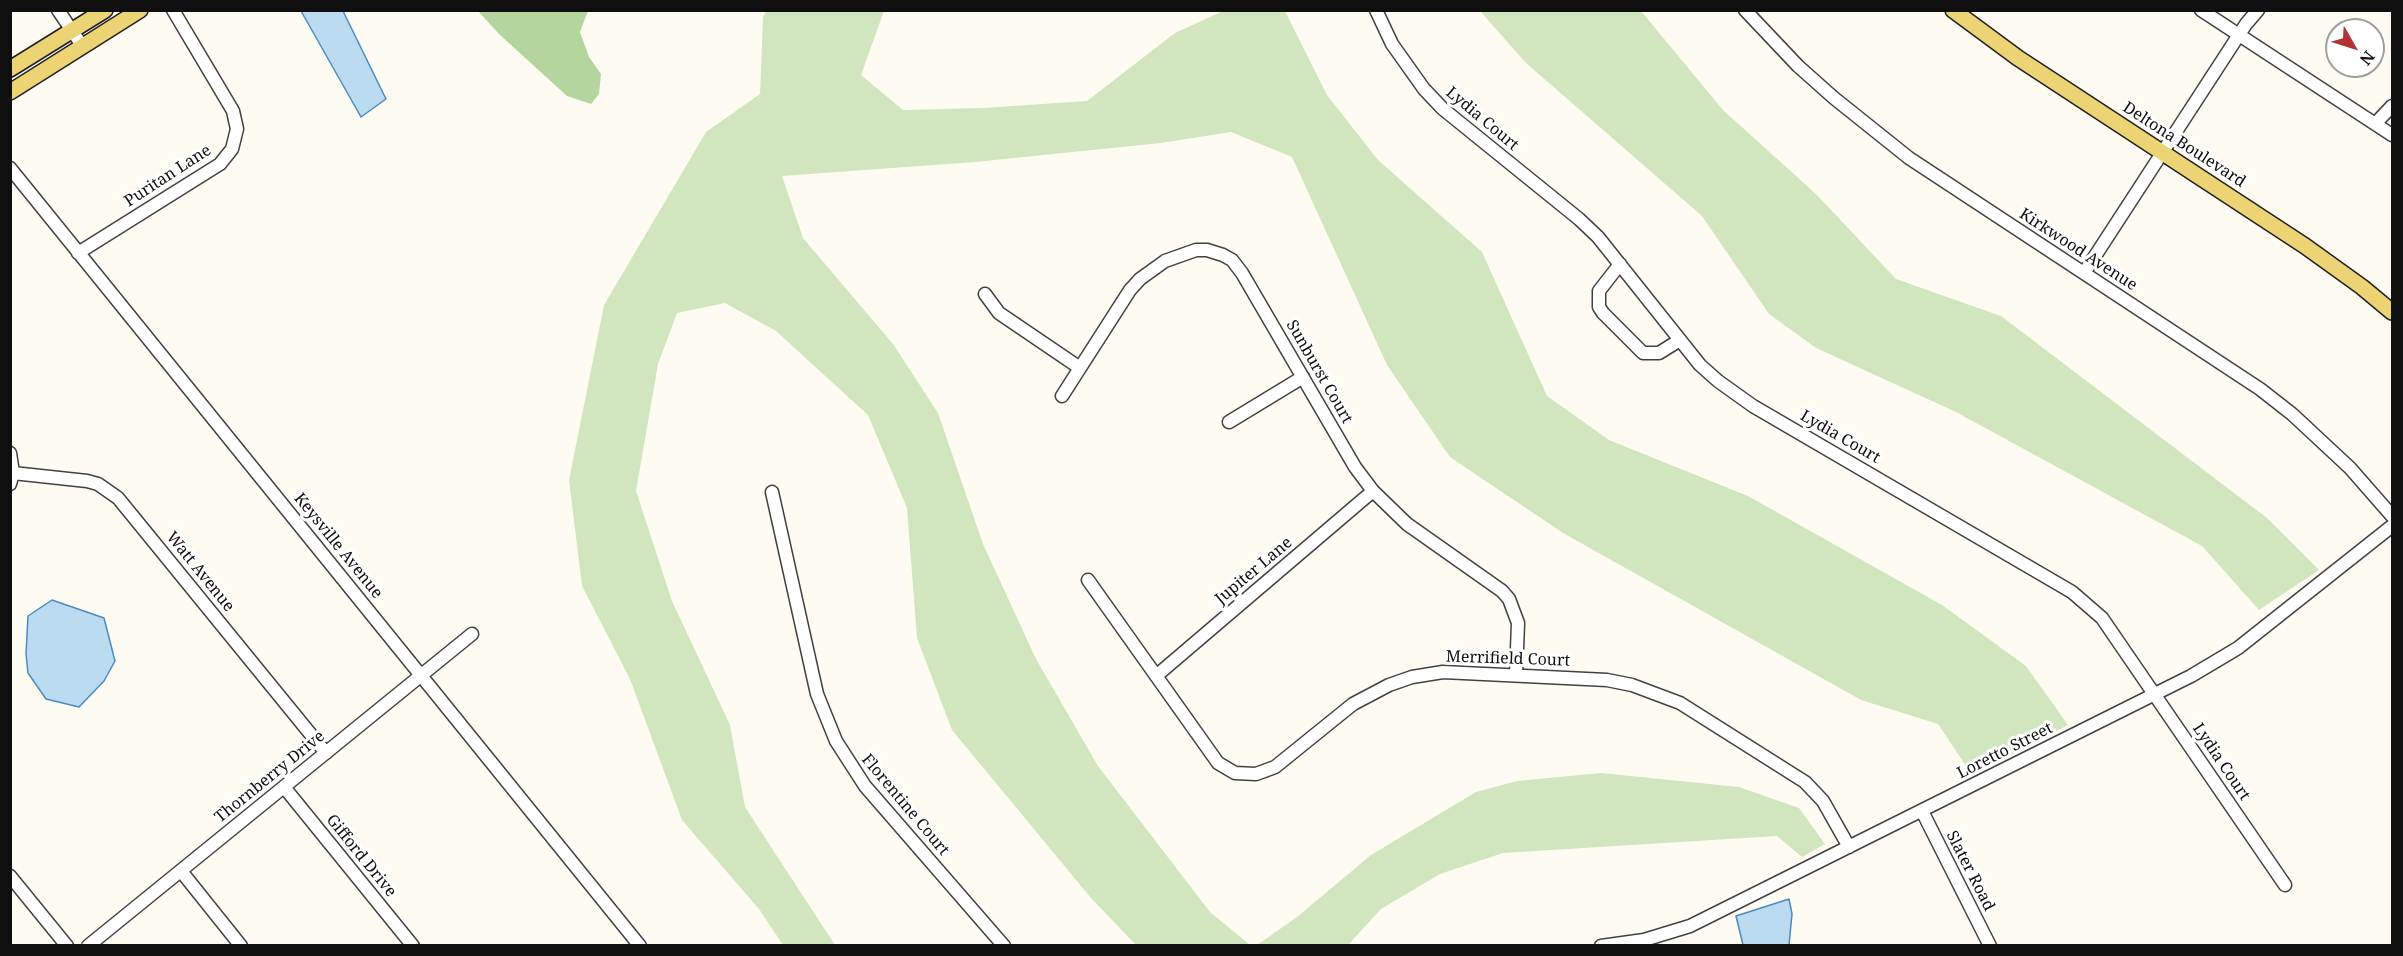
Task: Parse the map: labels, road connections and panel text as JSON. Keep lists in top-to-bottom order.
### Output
{
  "streets": {
    "main road": ["Deltona Boulevard"],
    "street": [
      "Lydia Court",
      "Puritan Lane",
      "Kirkwood Avenue",
      "Sunburst Court",
      "Keysville Avenue",
      "Jupiter Lane",
      "Watt Avenue",
      "Merrifield Court",
      "Loretto Street",
      "Thornberry Drive",
      "Florentine Court",
      "Gifford Drive",
      "Slater Road"
    ]
  },
  "crossings": [
    ["Lydia Court", "Loretto Street"],
    ["Puritan Lane", "Keysville Avenue"],
    ["Sunburst Court", "Jupiter Lane"],
    ["Sunburst Court", "Merrifield Court"],
    ["Keysville Avenue", "Thornberry Drive"],
    ["Jupiter Lane", "Merrifield Court"],
    ["Watt Avenue", "Thornberry Drive"],
    ["Merrifield Court", "Loretto Street"],
    ["Loretto Street", "Slater Road"],
    ["Thornberry Drive", "Gifford Drive"]
  ],
  "north": "bottom right"
}
